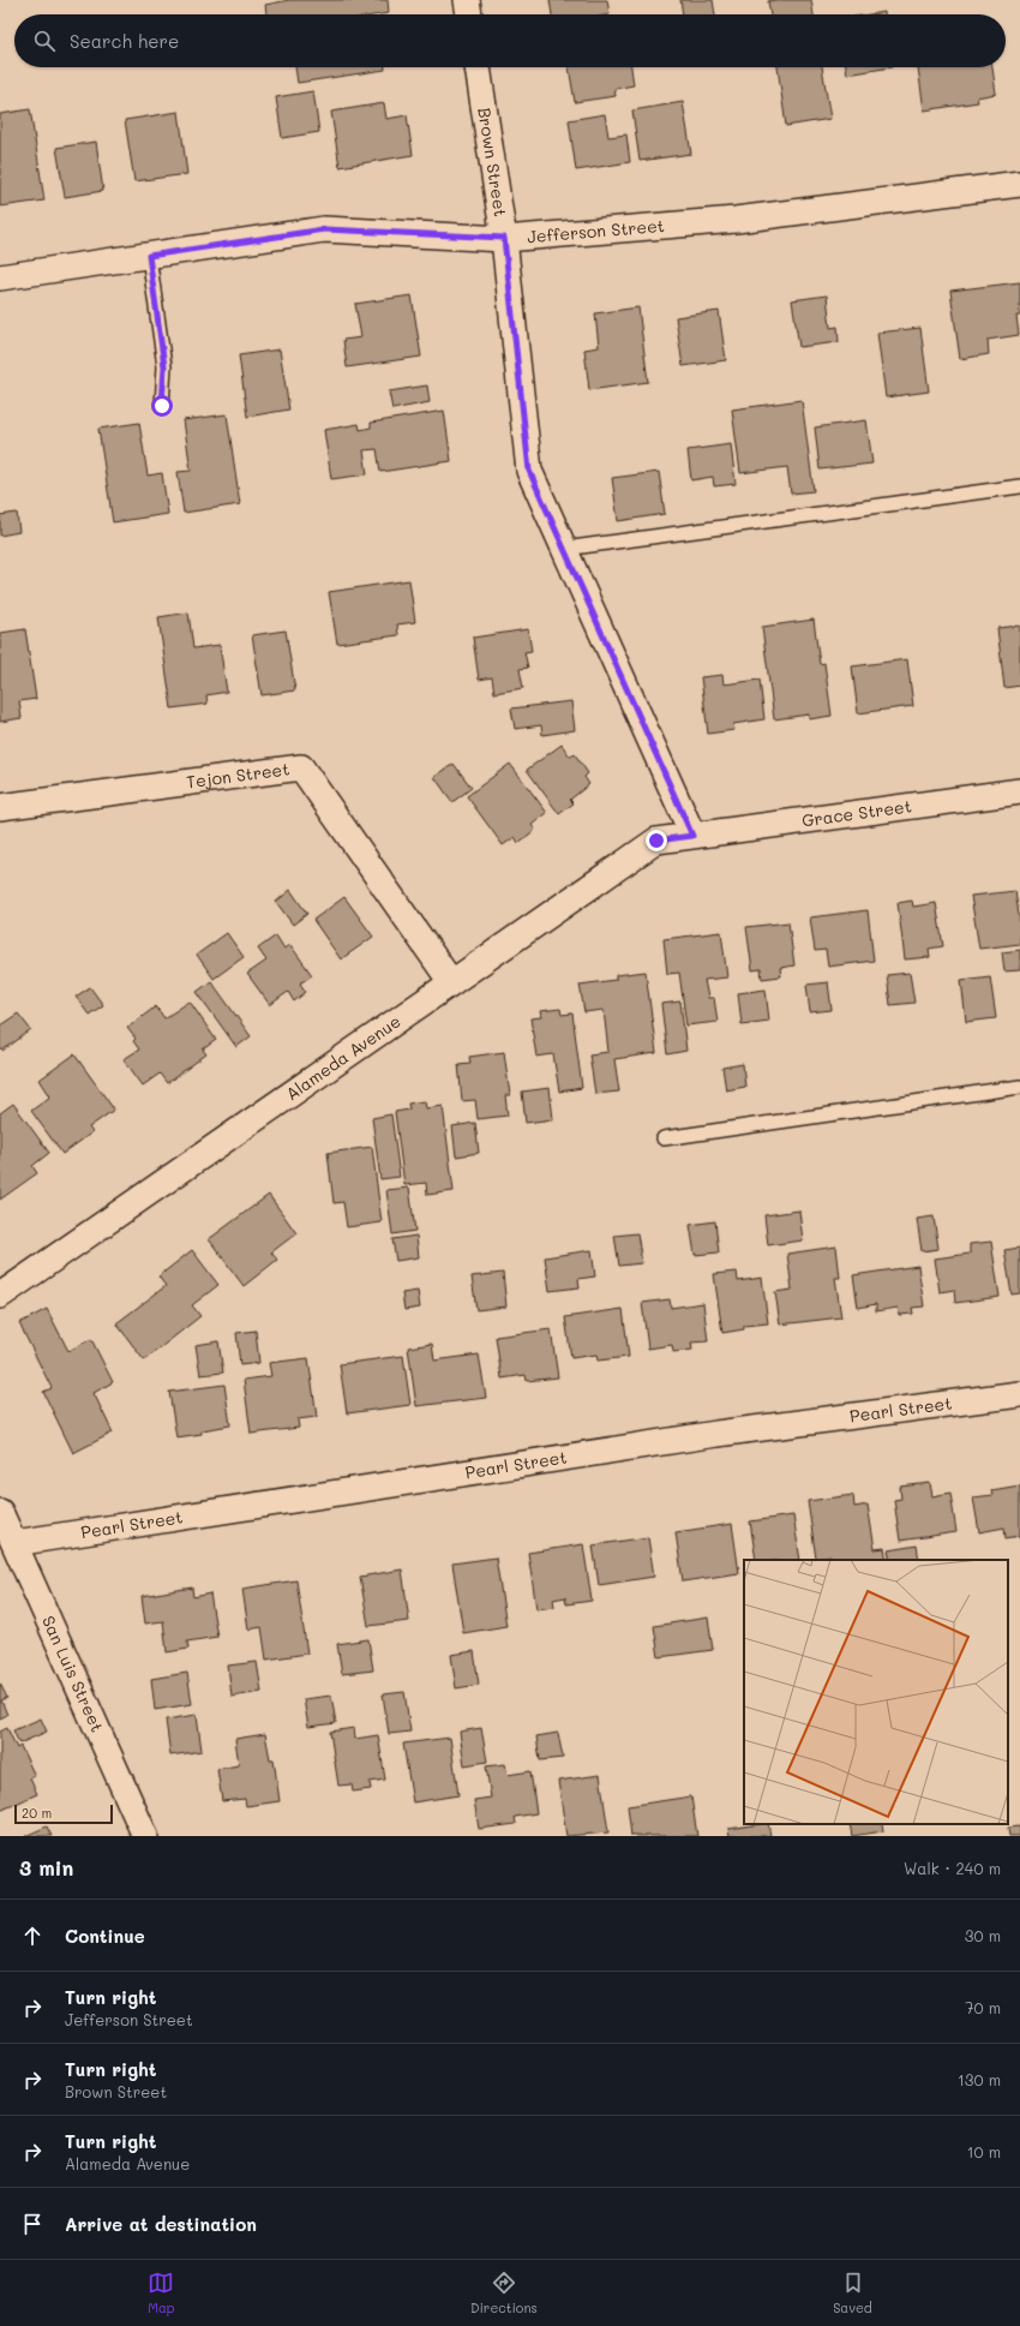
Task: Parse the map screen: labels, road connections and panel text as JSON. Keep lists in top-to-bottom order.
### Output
{
  "streets": {
    "street": [
      "Brown Street",
      "Jefferson Street",
      "Tejon Street",
      "Grace Street",
      "Alameda Avenue",
      "Pearl Street",
      "San Luis Street"
    ]
  },
  "crossings": [
    ["Brown Street", "Jefferson Street"],
    ["Brown Street", "Grace Street"],
    ["Brown Street", "Alameda Avenue"],
    ["Tejon Street", "Alameda Avenue"],
    ["Grace Street", "Alameda Avenue"],
    ["Pearl Street", "San Luis Street"]
  ],
  "scale_bar": "20 m",
  "page": {
    "search": "Search here",
    "scale": "20 m",
    "heading": ["3 min", "Walk · 240 m"],
    "list": [
      ["Continue", "30 m"],
      ["Turn right", "Jefferson Street", "70 m"],
      ["Turn right", "Brown Street", "130 m"],
      ["Turn right", "Alameda Avenue", "10 m"],
      "Arrive at destination"
    ],
    "nav": ["Map", "Directions", "Saved"]
  }
}
